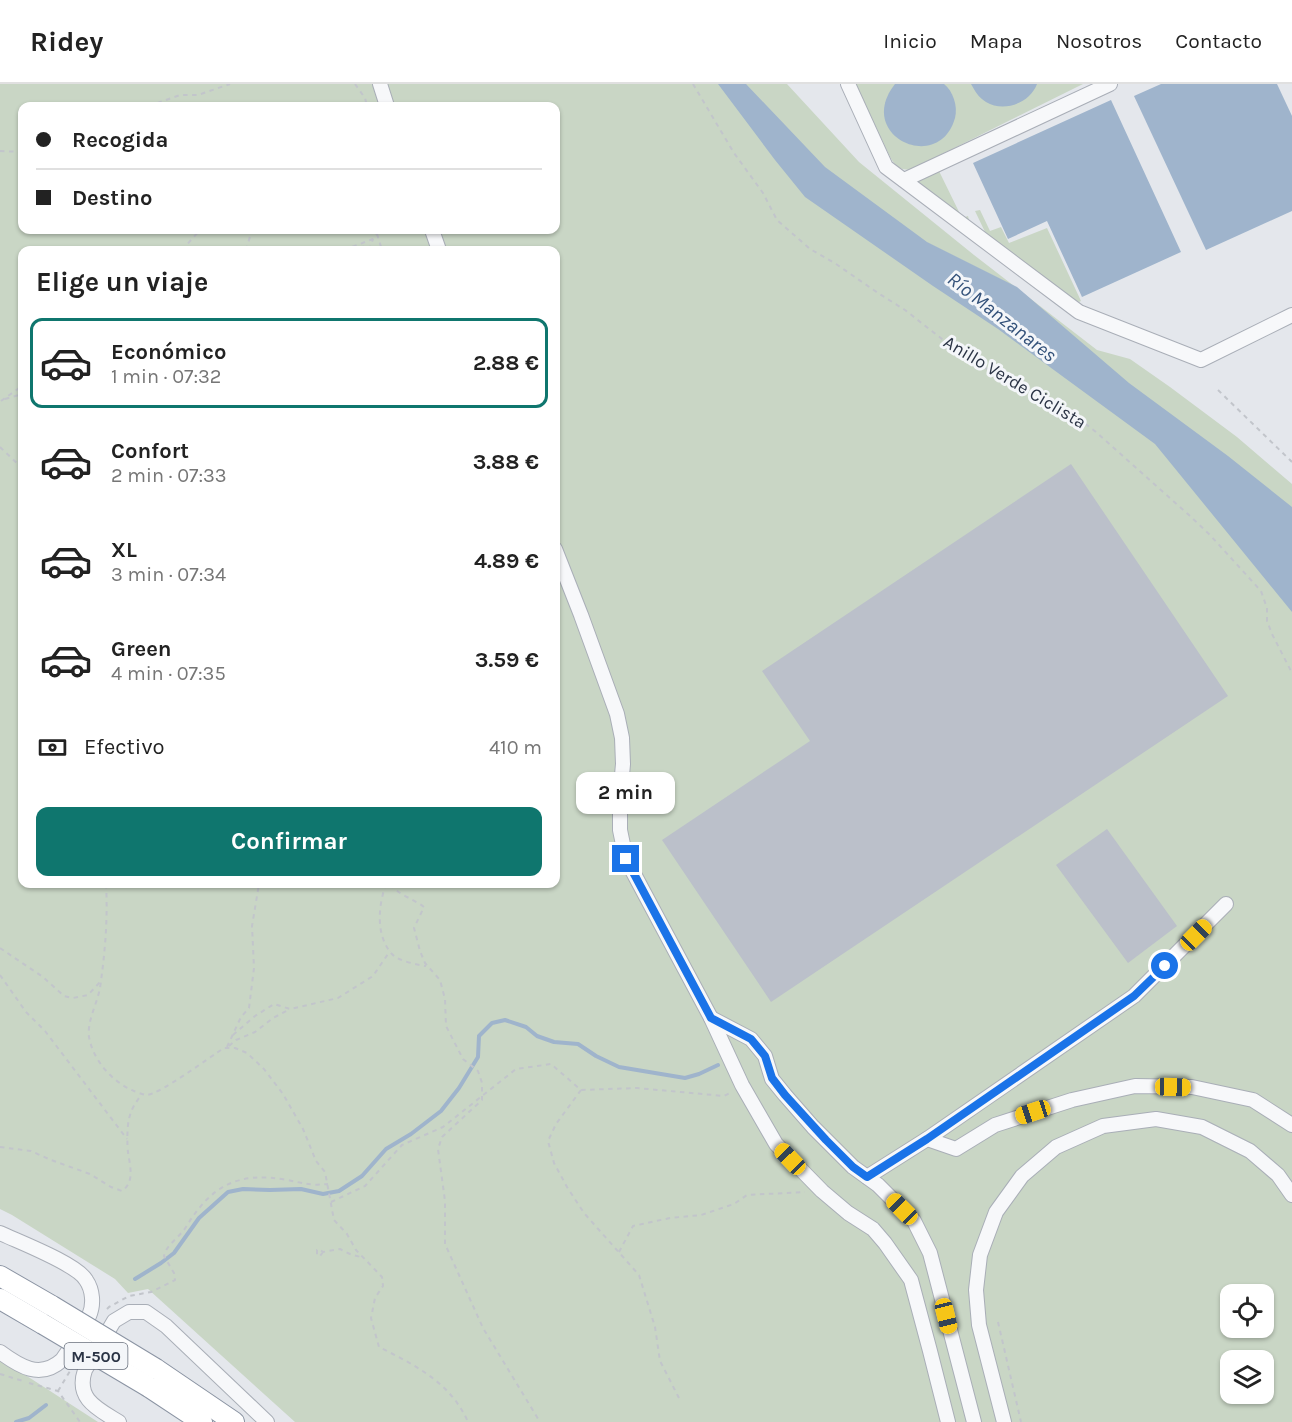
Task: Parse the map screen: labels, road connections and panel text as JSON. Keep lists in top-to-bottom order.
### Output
{
  "streets": {
    "highway": ["M-500"],
    "path": ["Anillo Verde Ciclista"]
  },
  "water": ["Río Manzanares"],
  "page": {
    "header": "Ridey",
    "nav": [
      "Inicio",
      "Mapa",
      "Nosotros",
      "Contacto"
    ],
    "banner": ["Recogida", "Destino"],
    "heading": "Elige un viaje",
    "list": [
      {
        "name": "Económico",
        "note": "1 min · 07:32",
        "value": "2.88 €"
      },
      {
        "name": "Confort",
        "note": "2 min · 07:33",
        "value": "3.88 €"
      },
      {
        "name": "XL",
        "note": "3 min · 07:34",
        "value": "4.89 €"
      },
      {
        "name": "Green",
        "note": "4 min · 07:35",
        "value": "3.59 €"
      }
    ],
    "pay": ["Efectivo", "410 m"],
    "bubble": "2 min",
    "buttons": "Confirmar"
  }
}
